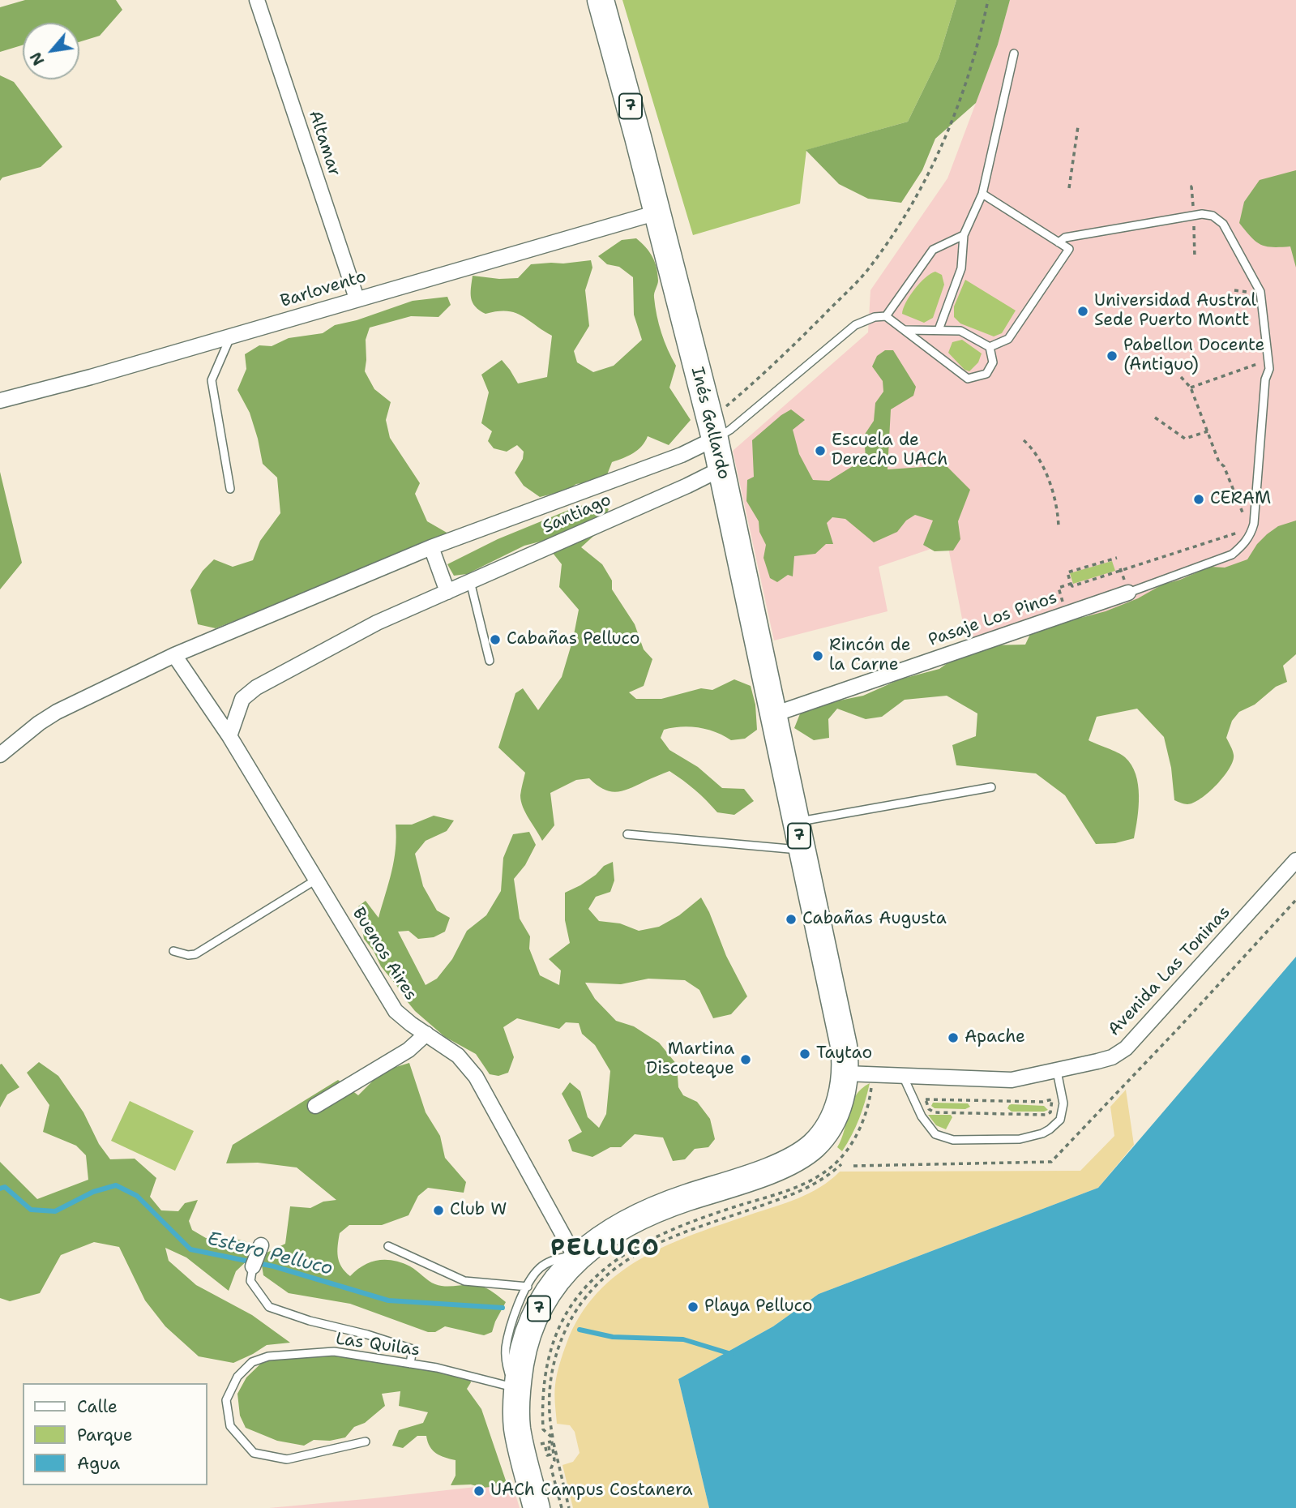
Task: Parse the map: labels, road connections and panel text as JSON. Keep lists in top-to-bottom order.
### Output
{
  "streets": {
    "highway": ["7", "Inés Gallardo"],
    "street": [
      "Altamar",
      "Barlovento",
      "Santiago",
      "Pasaje Los Pinos",
      "Buenos Aires",
      "Avenida Las Toninas"
    ],
    "lane": ["Las Quilas"]
  },
  "crossings": [
    ["7", "Inés Gallardo"],
    ["7", "Buenos Aires"],
    ["7", "Avenida Las Toninas"],
    ["7", "Las Quilas"],
    ["Altamar", "Barlovento"],
    ["Barlovento", "Inés Gallardo"],
    ["Inés Gallardo", "Santiago"],
    ["Inés Gallardo", "Pasaje Los Pinos"],
    ["Inés Gallardo", "Avenida Las Toninas"],
    ["Santiago", "Buenos Aires"]
  ],
  "districts": ["PELLUCO"],
  "water": ["Estero Pelluco"],
  "places": [
    "Universidad Austral Sede Puerto Montt",
    "Pabellon Docente (Antiguo)",
    "Escuela de Derecho UACh",
    "CERAM",
    "Cabañas Pelluco",
    "Rincón de la Carne",
    "Cabañas Augusta",
    "Apache",
    "Taytao",
    "Martina Discoteque",
    "Club W",
    "Playa Pelluco",
    "UACh Campus Costanera"
  ],
  "legend": ["Calle", "Parque", "Agua"],
  "north": "bottom left"
}
